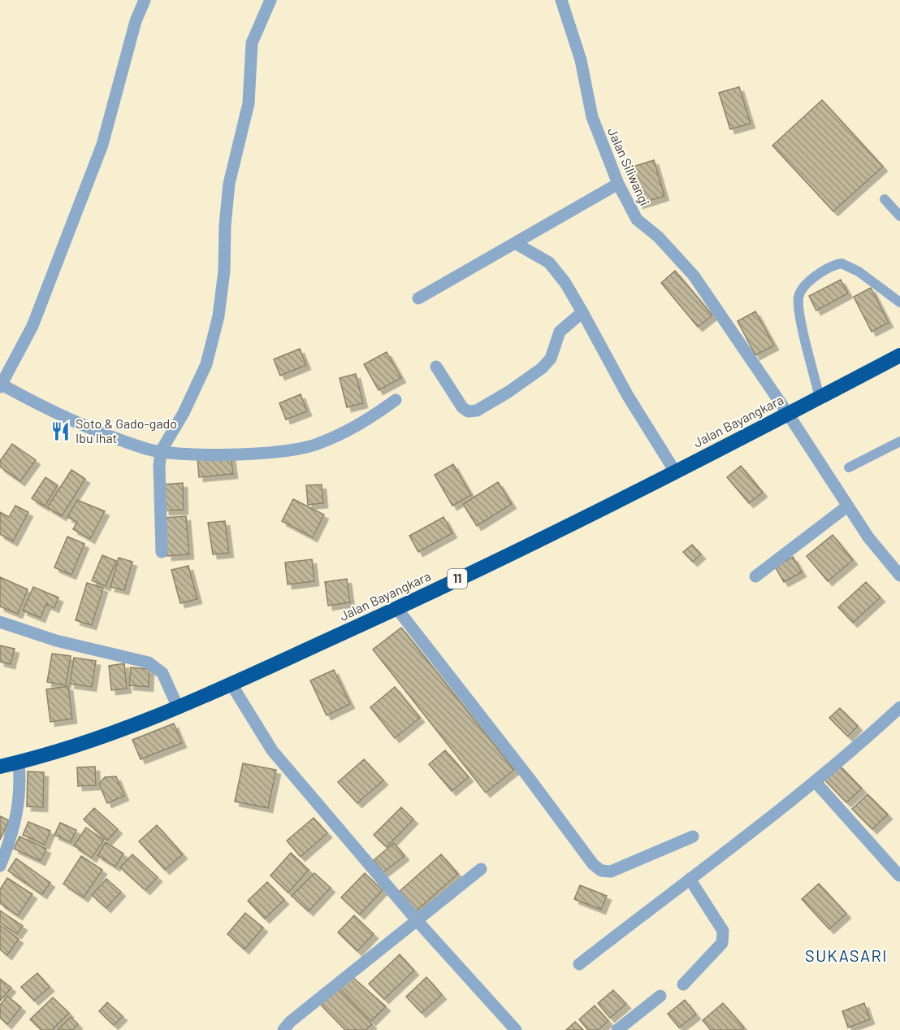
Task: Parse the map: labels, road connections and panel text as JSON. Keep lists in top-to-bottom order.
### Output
{
  "streets": {
    "highway": ["Jalan Bayangkara", "11"],
    "street": ["Jalan Siliwangi"]
  },
  "crossings": [
    ["Jalan Siliwangi", "Jalan Bayangkara"]
  ],
  "districts": ["SUKASARI"],
  "places": {
    "restaurant": ["Soto & Gado-gado Ibu Ihat"]
  }
}
